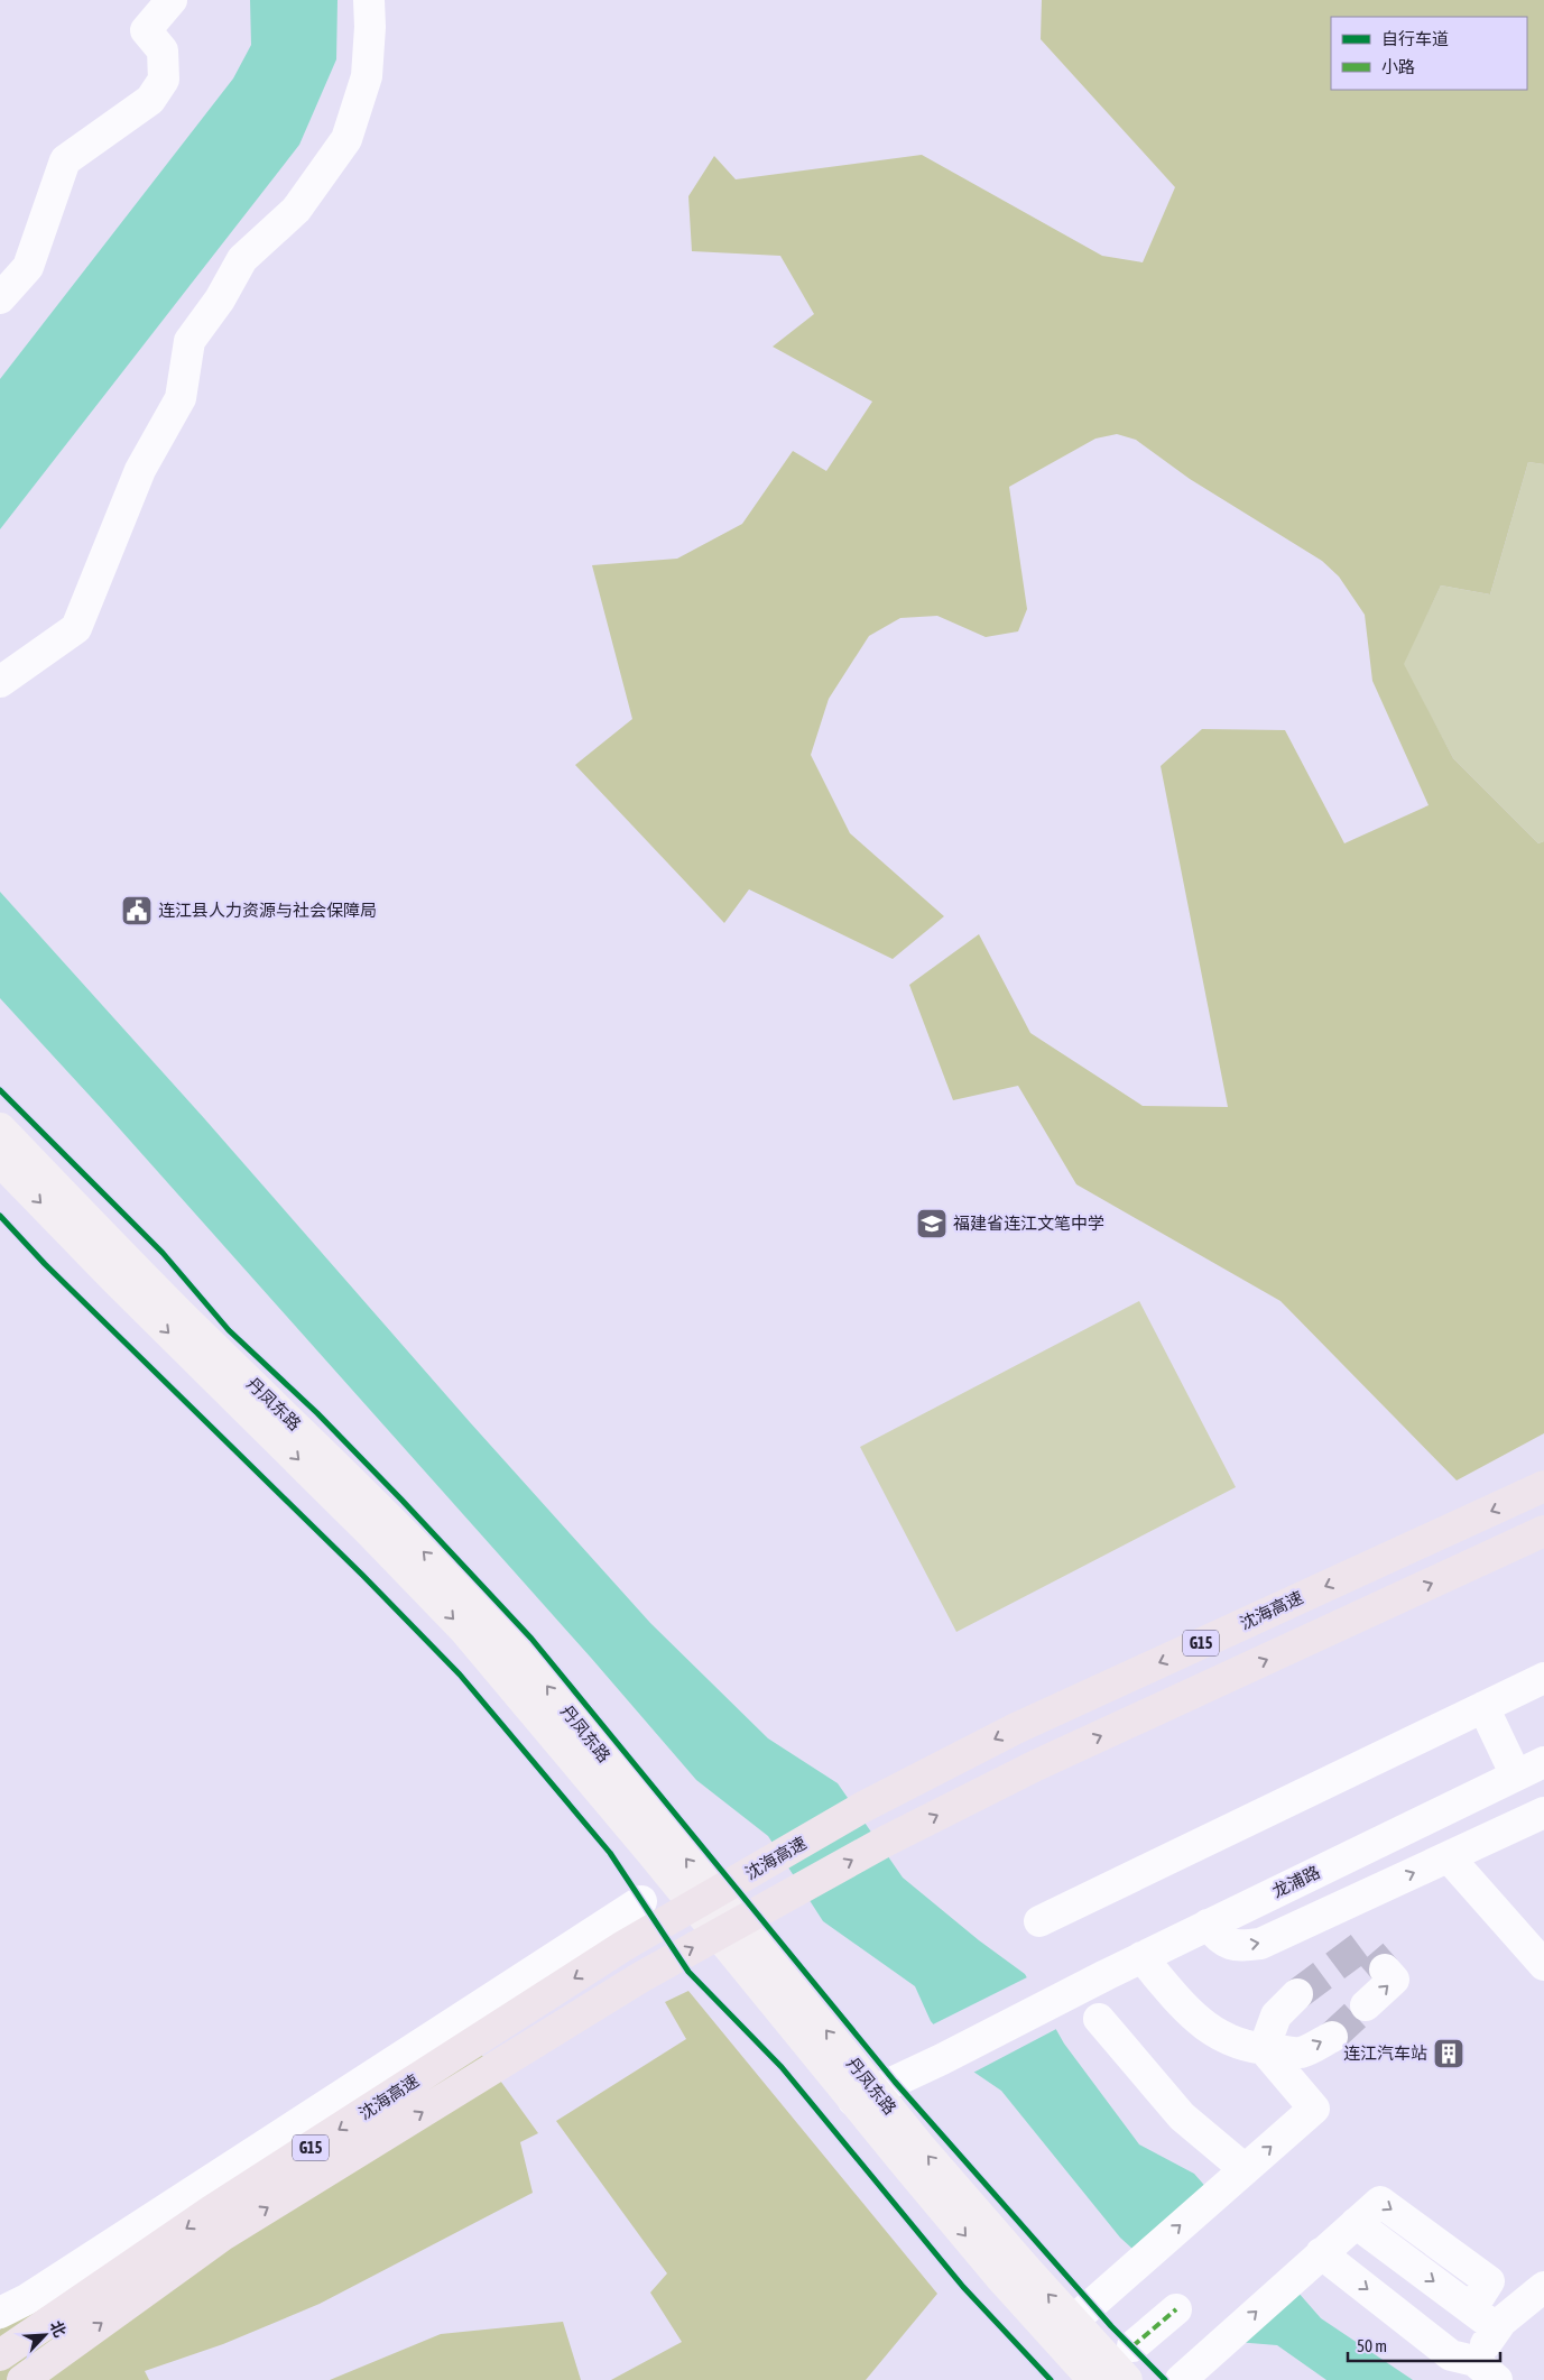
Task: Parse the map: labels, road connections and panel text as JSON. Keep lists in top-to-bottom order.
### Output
{
  "streets": {
    "highway": ["沈海高速", "G15"],
    "main road": ["丹凤东路"],
    "street": ["龙浦路"]
  },
  "crossings": [
    ["丹凤东路", "龙浦路"]
  ],
  "places": {
    "public building": ["连江县人力资源与社会保障局"],
    "school or university": ["福建省连江文笔中学"],
    "building": ["连江汽车站"]
  },
  "legend": ["自行车道", "小路"],
  "scale_bar": "50 m",
  "north": "top right"
}
